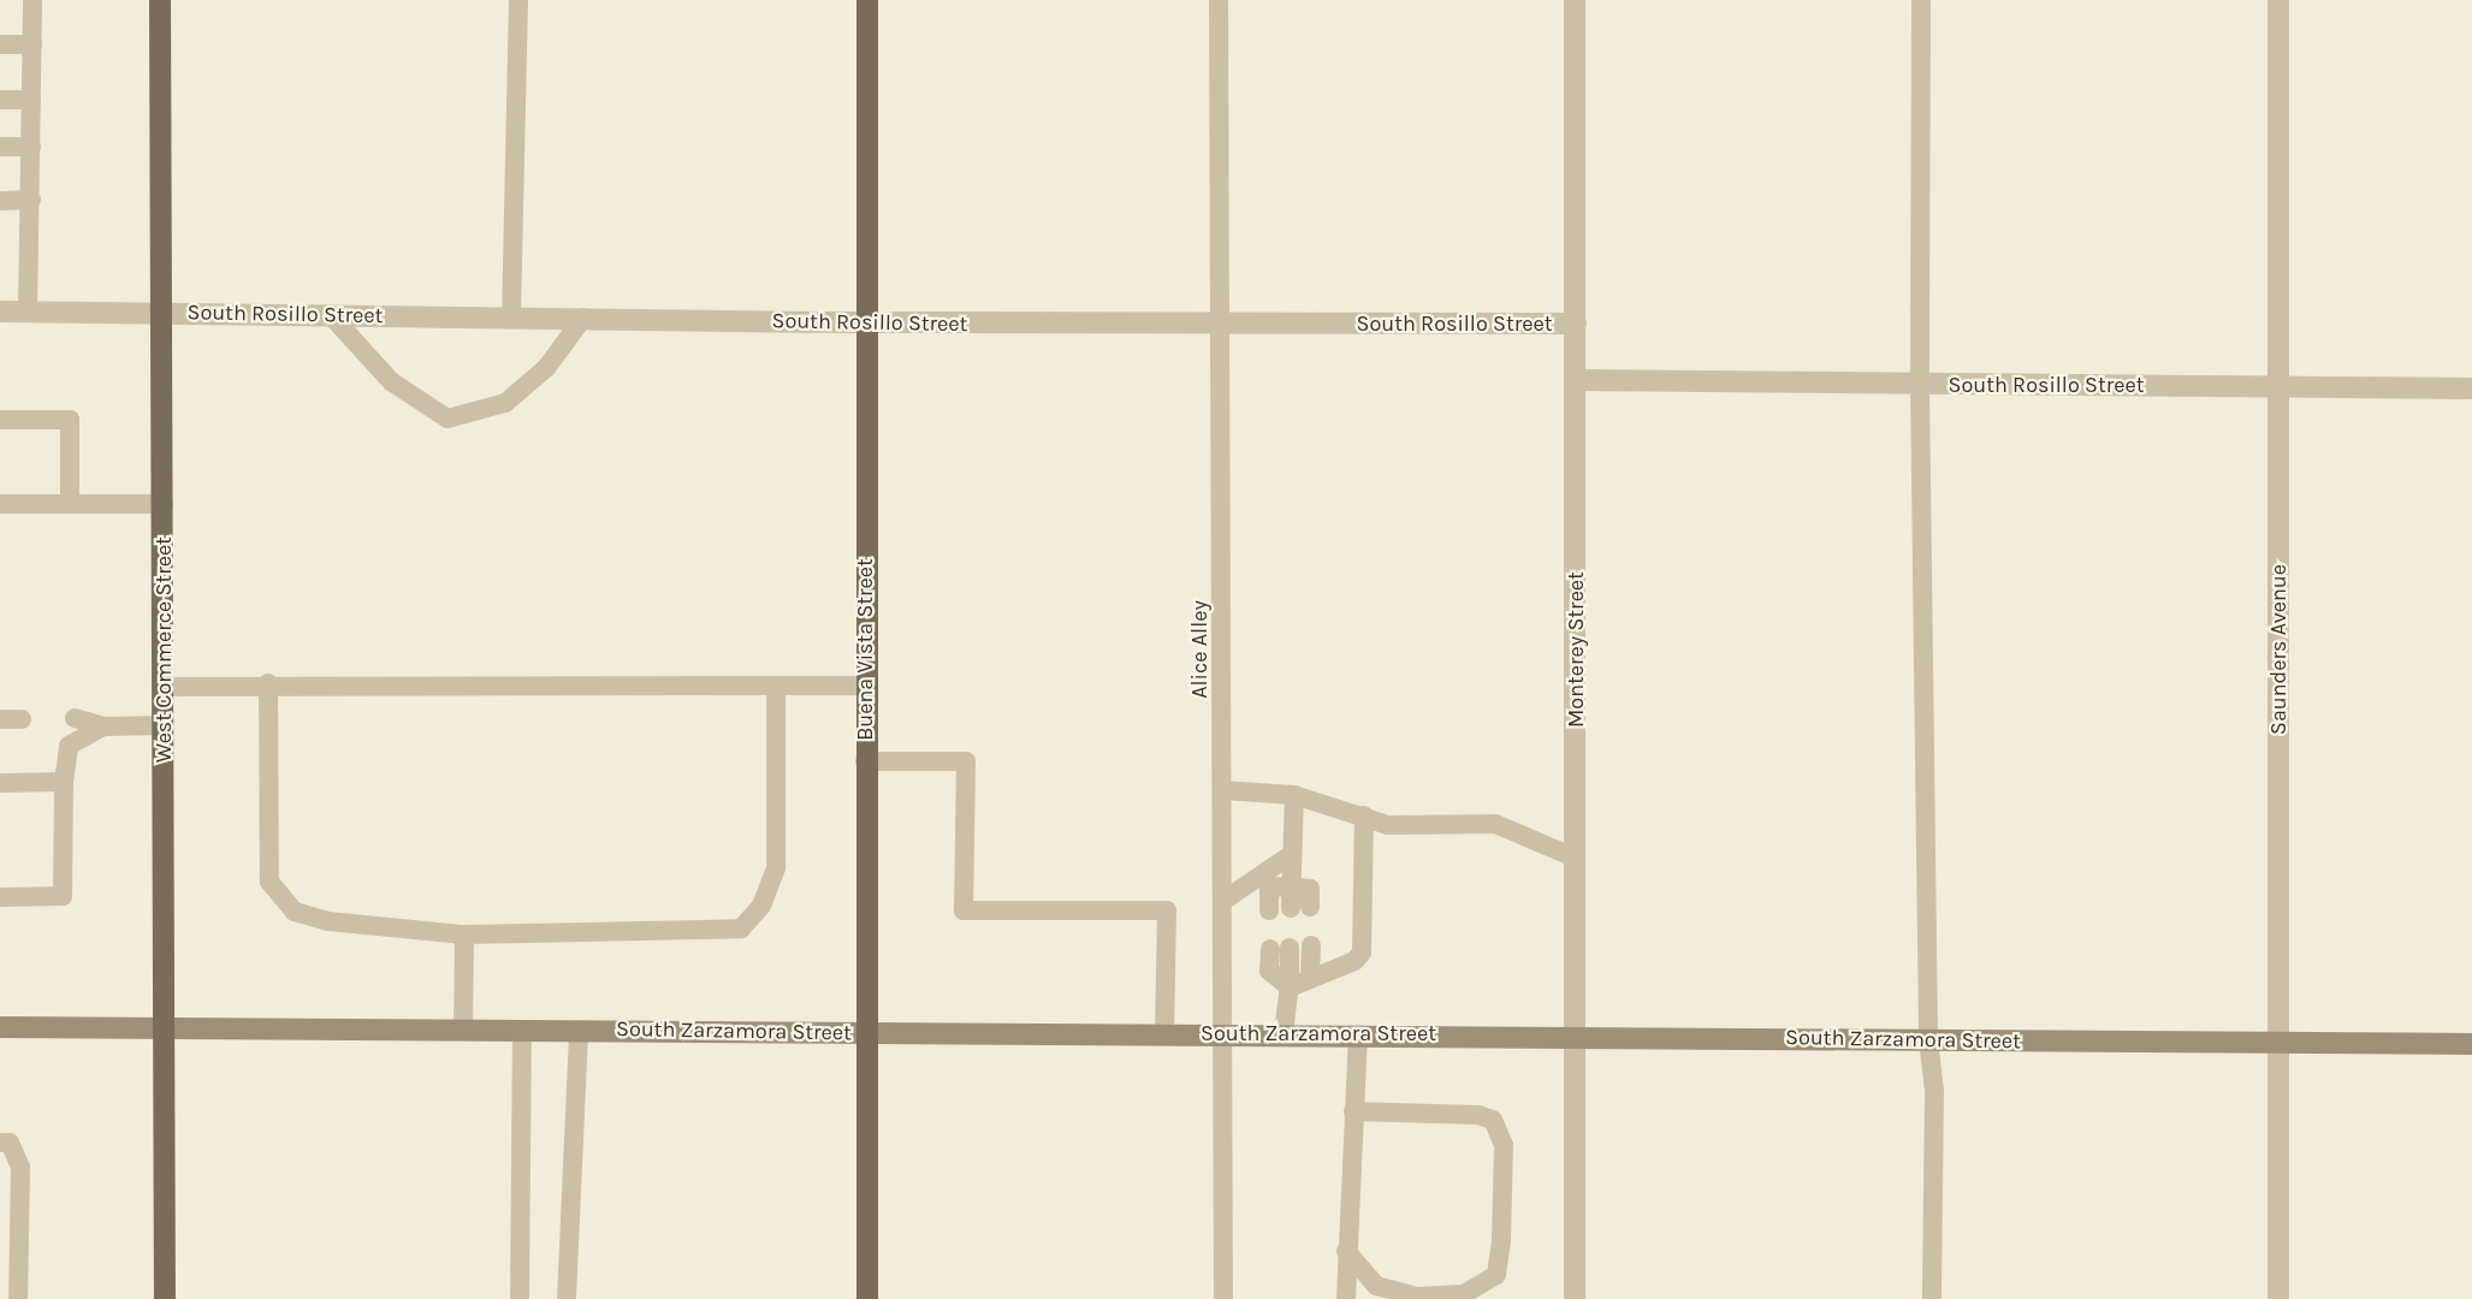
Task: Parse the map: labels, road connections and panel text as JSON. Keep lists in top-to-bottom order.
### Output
{
  "streets": {
    "main road": ["West Commerce Street", "Buena Vista Street", "South Zarzamora Street"],
    "street": ["South Rosillo Street", "Monterey Street", "Saunders Avenue"],
    "lane": ["Alice Alley"]
  },
  "crossings": [
    ["South Rosillo Street", "West Commerce Street"],
    ["South Rosillo Street", "Buena Vista Street"],
    ["South Rosillo Street", "Alice Alley"],
    ["South Rosillo Street", "Monterey Street"],
    ["South Rosillo Street", "Saunders Avenue"],
    ["West Commerce Street", "South Zarzamora Street"],
    ["Buena Vista Street", "South Zarzamora Street"],
    ["Alice Alley", "South Zarzamora Street"],
    ["Monterey Street", "South Zarzamora Street"],
    ["Saunders Avenue", "South Zarzamora Street"]
  ]
}
